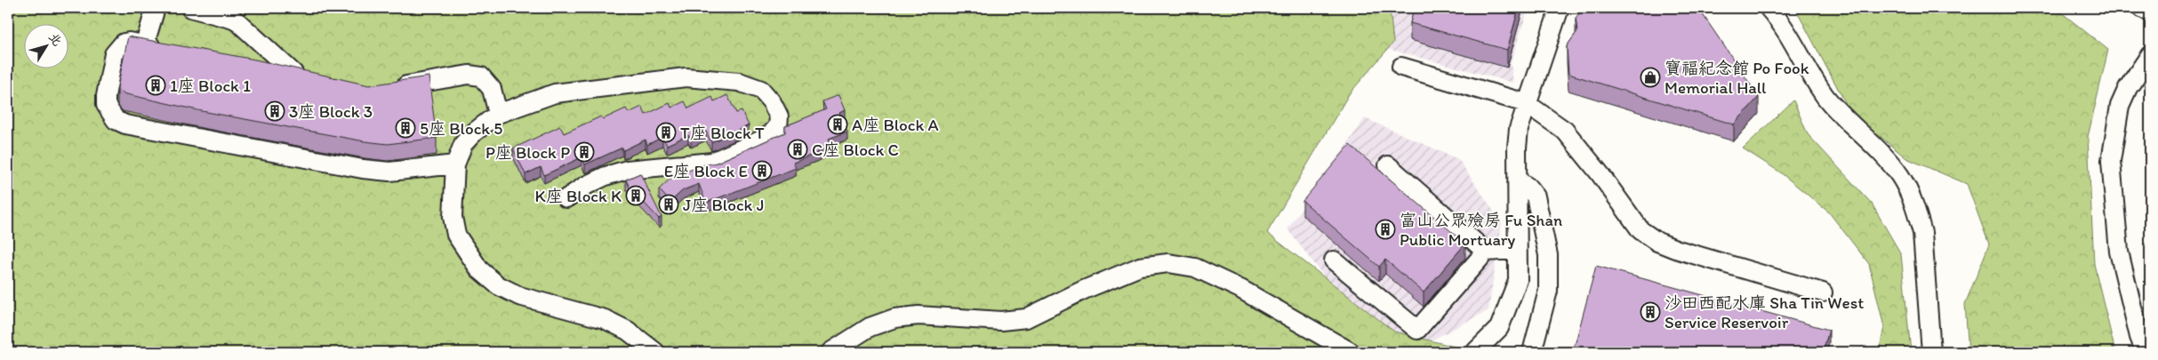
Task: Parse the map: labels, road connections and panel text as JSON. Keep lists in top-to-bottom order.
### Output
{
  "places": {
    "shop": ["寶福紀念館 Po Fook Memorial Hall"],
    "building": [
      "1座 Block 1",
      "3座 Block 3",
      "A座 Block A",
      "5座 Block 5",
      "T座 Block T",
      "C座 Block C",
      "P座 Block P",
      "E座 Block E",
      "K座 Block K",
      "J座 Block J",
      "富山公眾殮房 Fu Shan Public Mortuary",
      "沙田西配水庫 Sha Tin West Service Reservoir"
    ]
  },
  "north": "top right"
}
